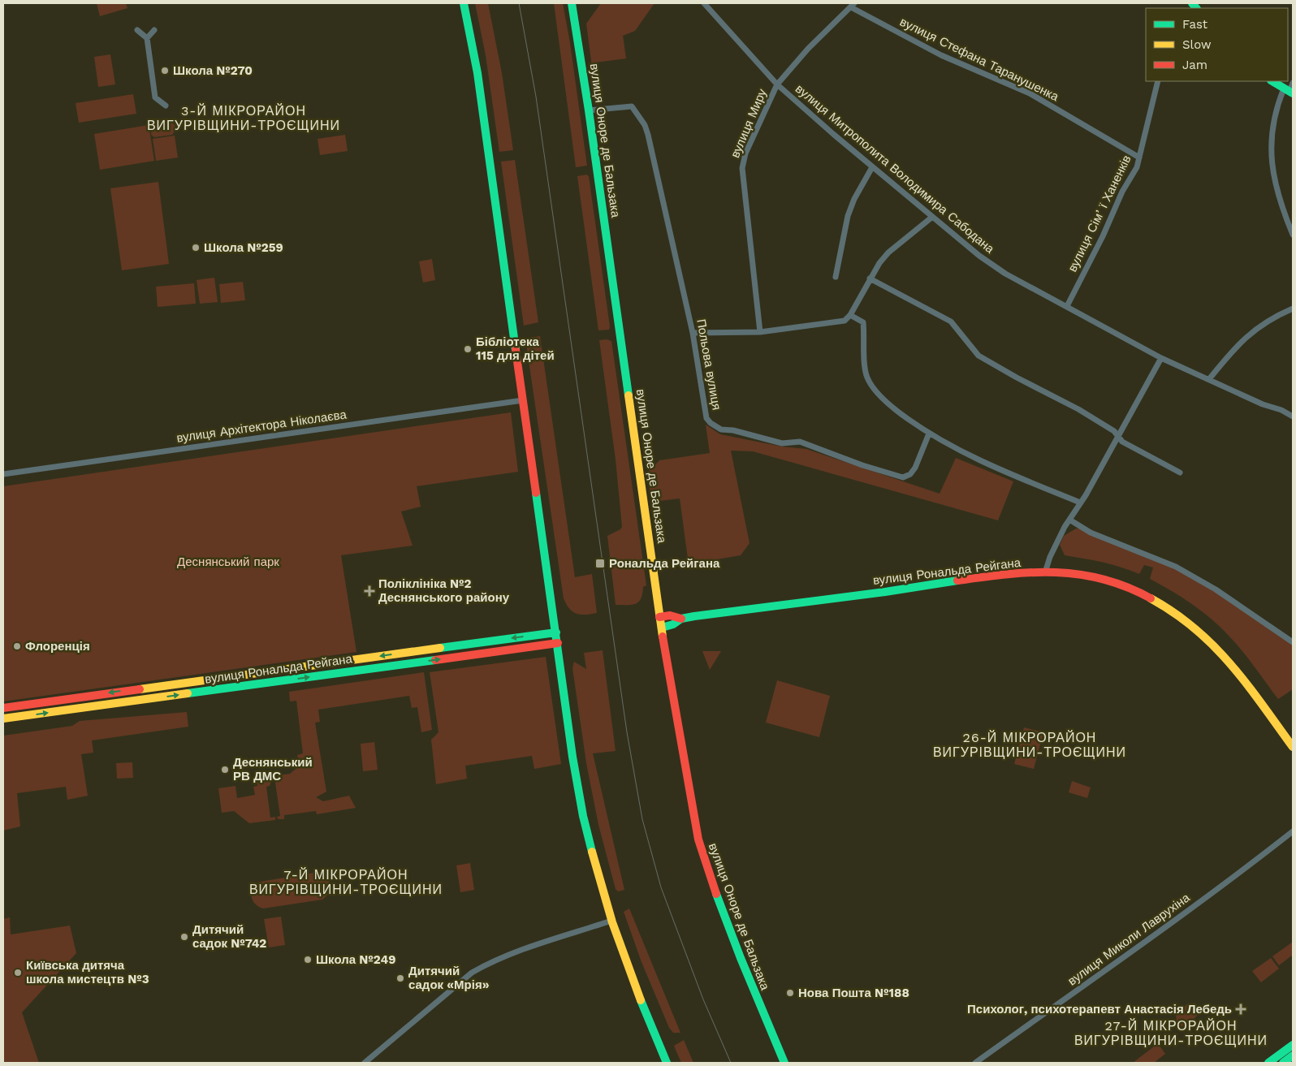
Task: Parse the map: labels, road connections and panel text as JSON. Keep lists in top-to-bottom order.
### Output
{
  "streets": {
    "main road": ["вулиця Оноре де Бальзака", "вулиця Рональда Рейгана"],
    "street": [
      "вулиця Стефана Таранушенка",
      "вулиця Миру",
      "вулиця Митрополита Володимира Сабодана",
      "вулиця Сімʼї Ханенків",
      "Польова вулиця",
      "вулиця Архітектора Ніколаєва",
      "вулиця Миколи Лаврухіна"
    ]
  },
  "crossings": [
    ["вулиця Стефана Таранушенка", "вулиця Миру"],
    ["вулиця Стефана Таранушенка", "вулиця Сімʼї Ханенків"],
    ["вулиця Миру", "вулиця Митрополита Володимира Сабодана"],
    ["вулиця Оноре де Бальзака", "Польова вулиця"],
    ["вулиця Оноре де Бальзака", "вулиця Рональда Рейгана"],
    ["вулиця Митрополита Володимира Сабодана", "вулиця Сімʼї Ханенків"]
  ],
  "districts": [
    "3-Й МІКРОРАЙОН ВИГУРІВЩИНИ-ТРОЄЩИНИ",
    "26-Й МІКРОРАЙОН ВИГУРІВЩИНИ-ТРОЄЩИНИ",
    "7-Й МІКРОРАЙОН ВИГУРІВЩИНИ-ТРОЄЩИНИ",
    "27-Й МІКРОРАЙОН ВИГУРІВЩИНИ-ТРОЄЩИНИ"
  ],
  "parks": ["Деснянський парк"],
  "places": {
    "other": [
      "Школа №270",
      "Школа №259",
      "Бібліотека 115 для дітей",
      "Флоренція",
      "Деснянський РВ ДМС",
      "Дитячий садок №742",
      "Школа №249",
      "Київська дитяча школа мистецтв №3",
      "Дитячий садок «Мрія»",
      "Нова Пошта №188"
    ],
    "transit": ["Рональда Рейгана"],
    "health": ["Поліклініка №2 Деснянського району", "Психолог, психотерапевт Анастасія Лебедь"]
  },
  "legend": ["Fast", "Slow", "Jam"]
}
